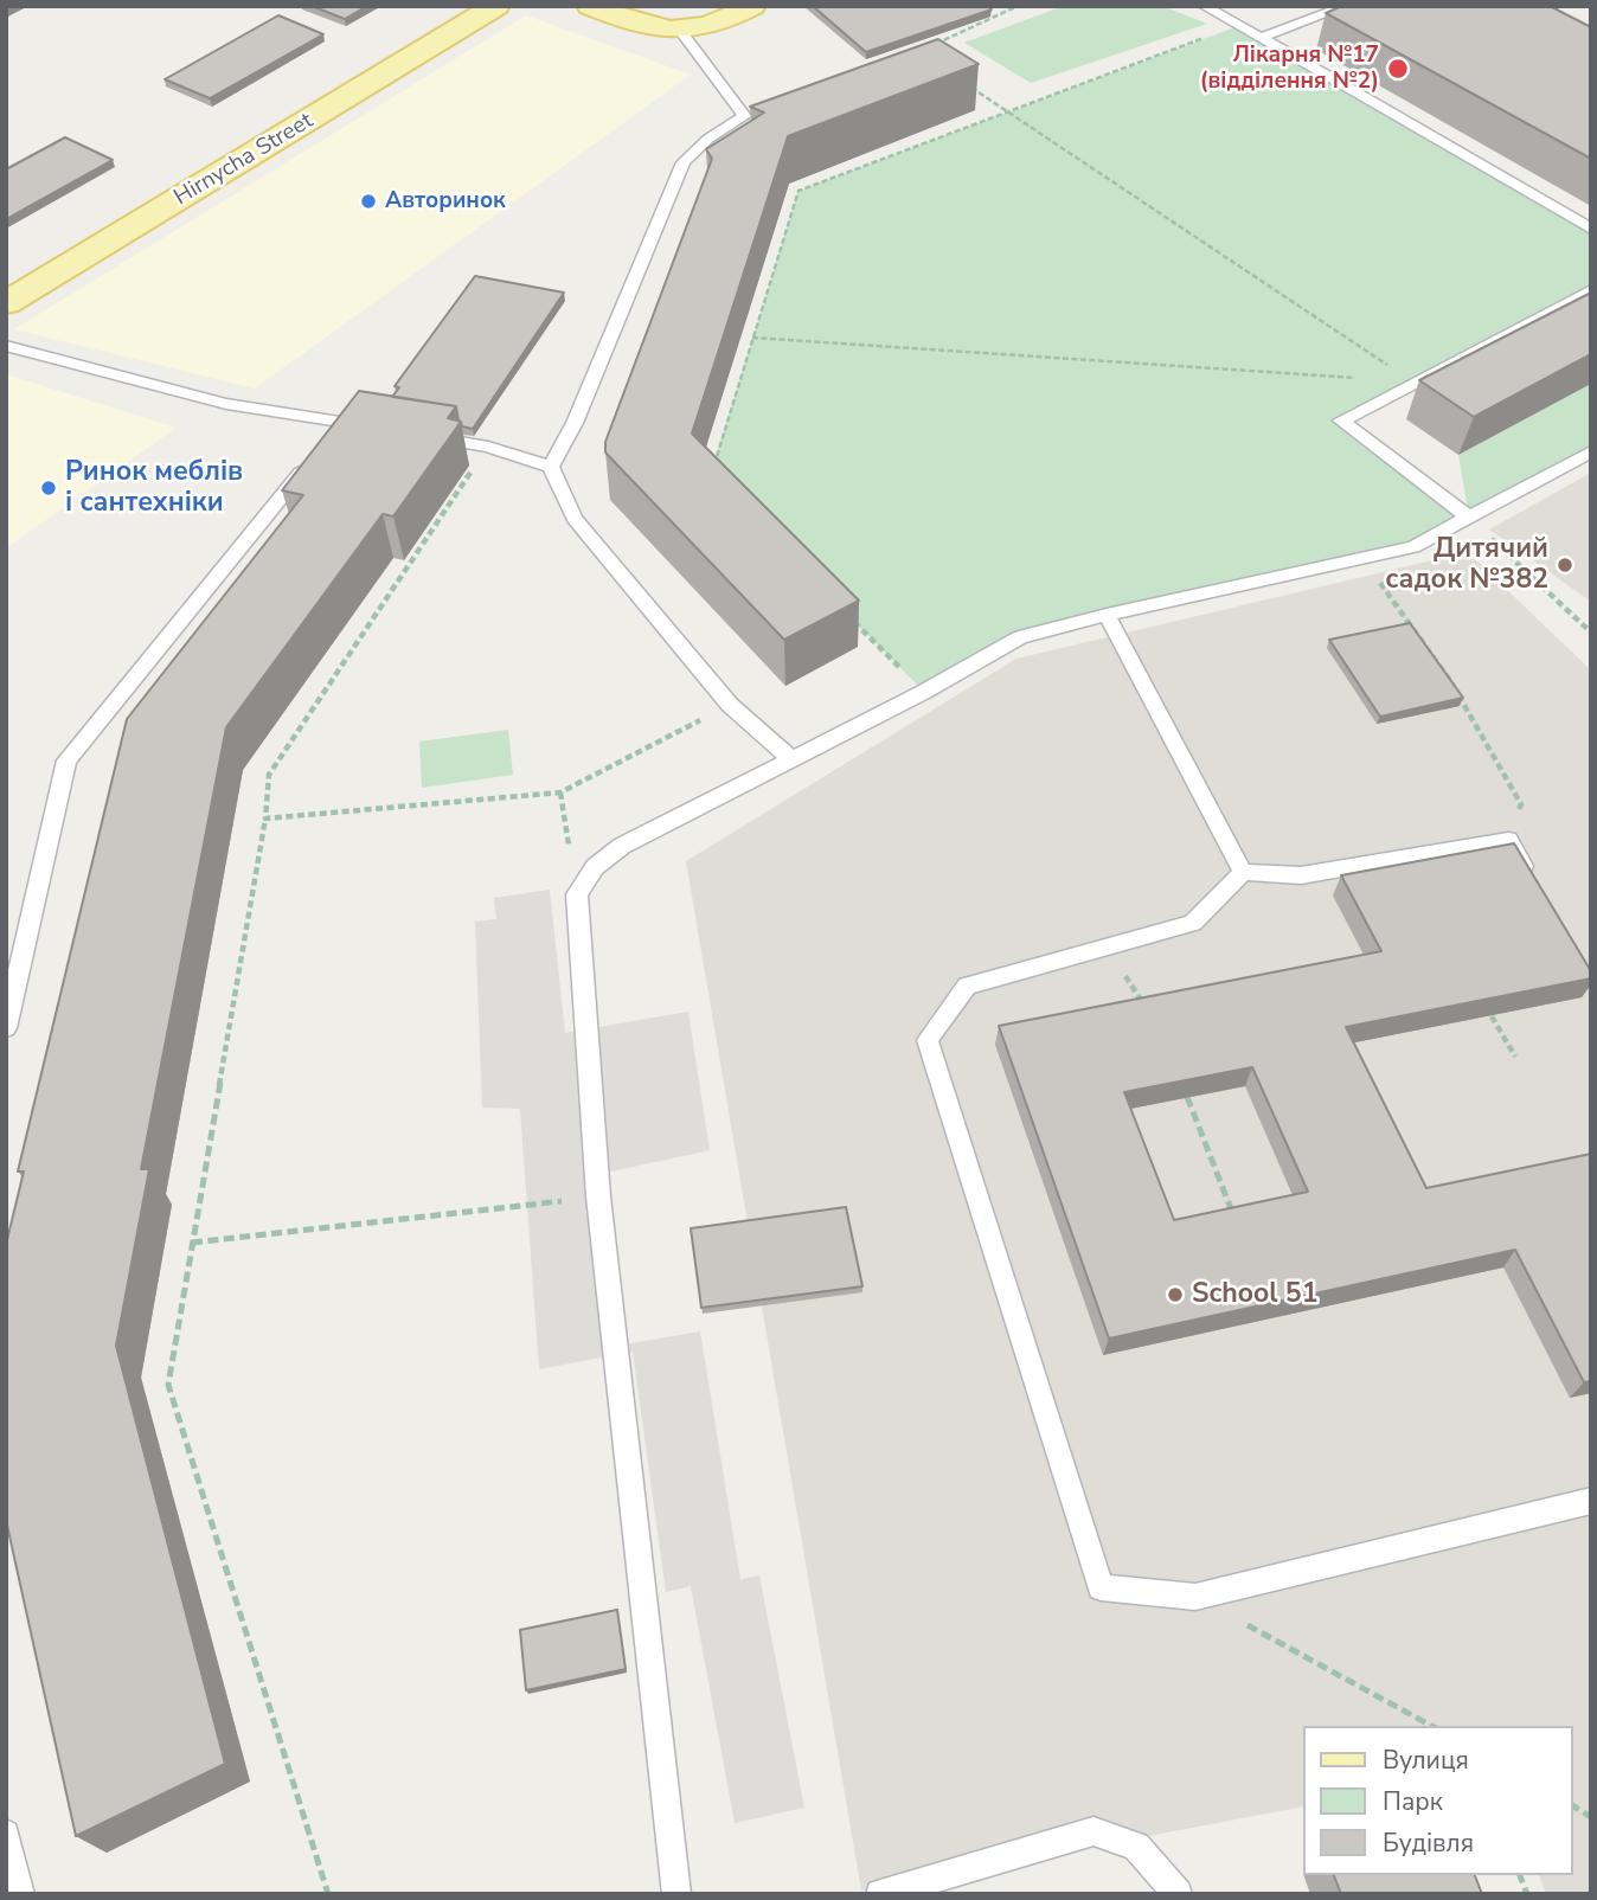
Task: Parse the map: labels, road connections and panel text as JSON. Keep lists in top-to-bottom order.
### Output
{
  "streets": {
    "main road": ["Hirnycha Street"]
  },
  "places": [
    "Лікарня №17 (відділення №2)",
    "Авторинок",
    "Ринок меблів і сантехніки",
    "Дитячий садок №382",
    "School 51"
  ],
  "legend": ["Вулиця", "Парк", "Будівля"]
}
